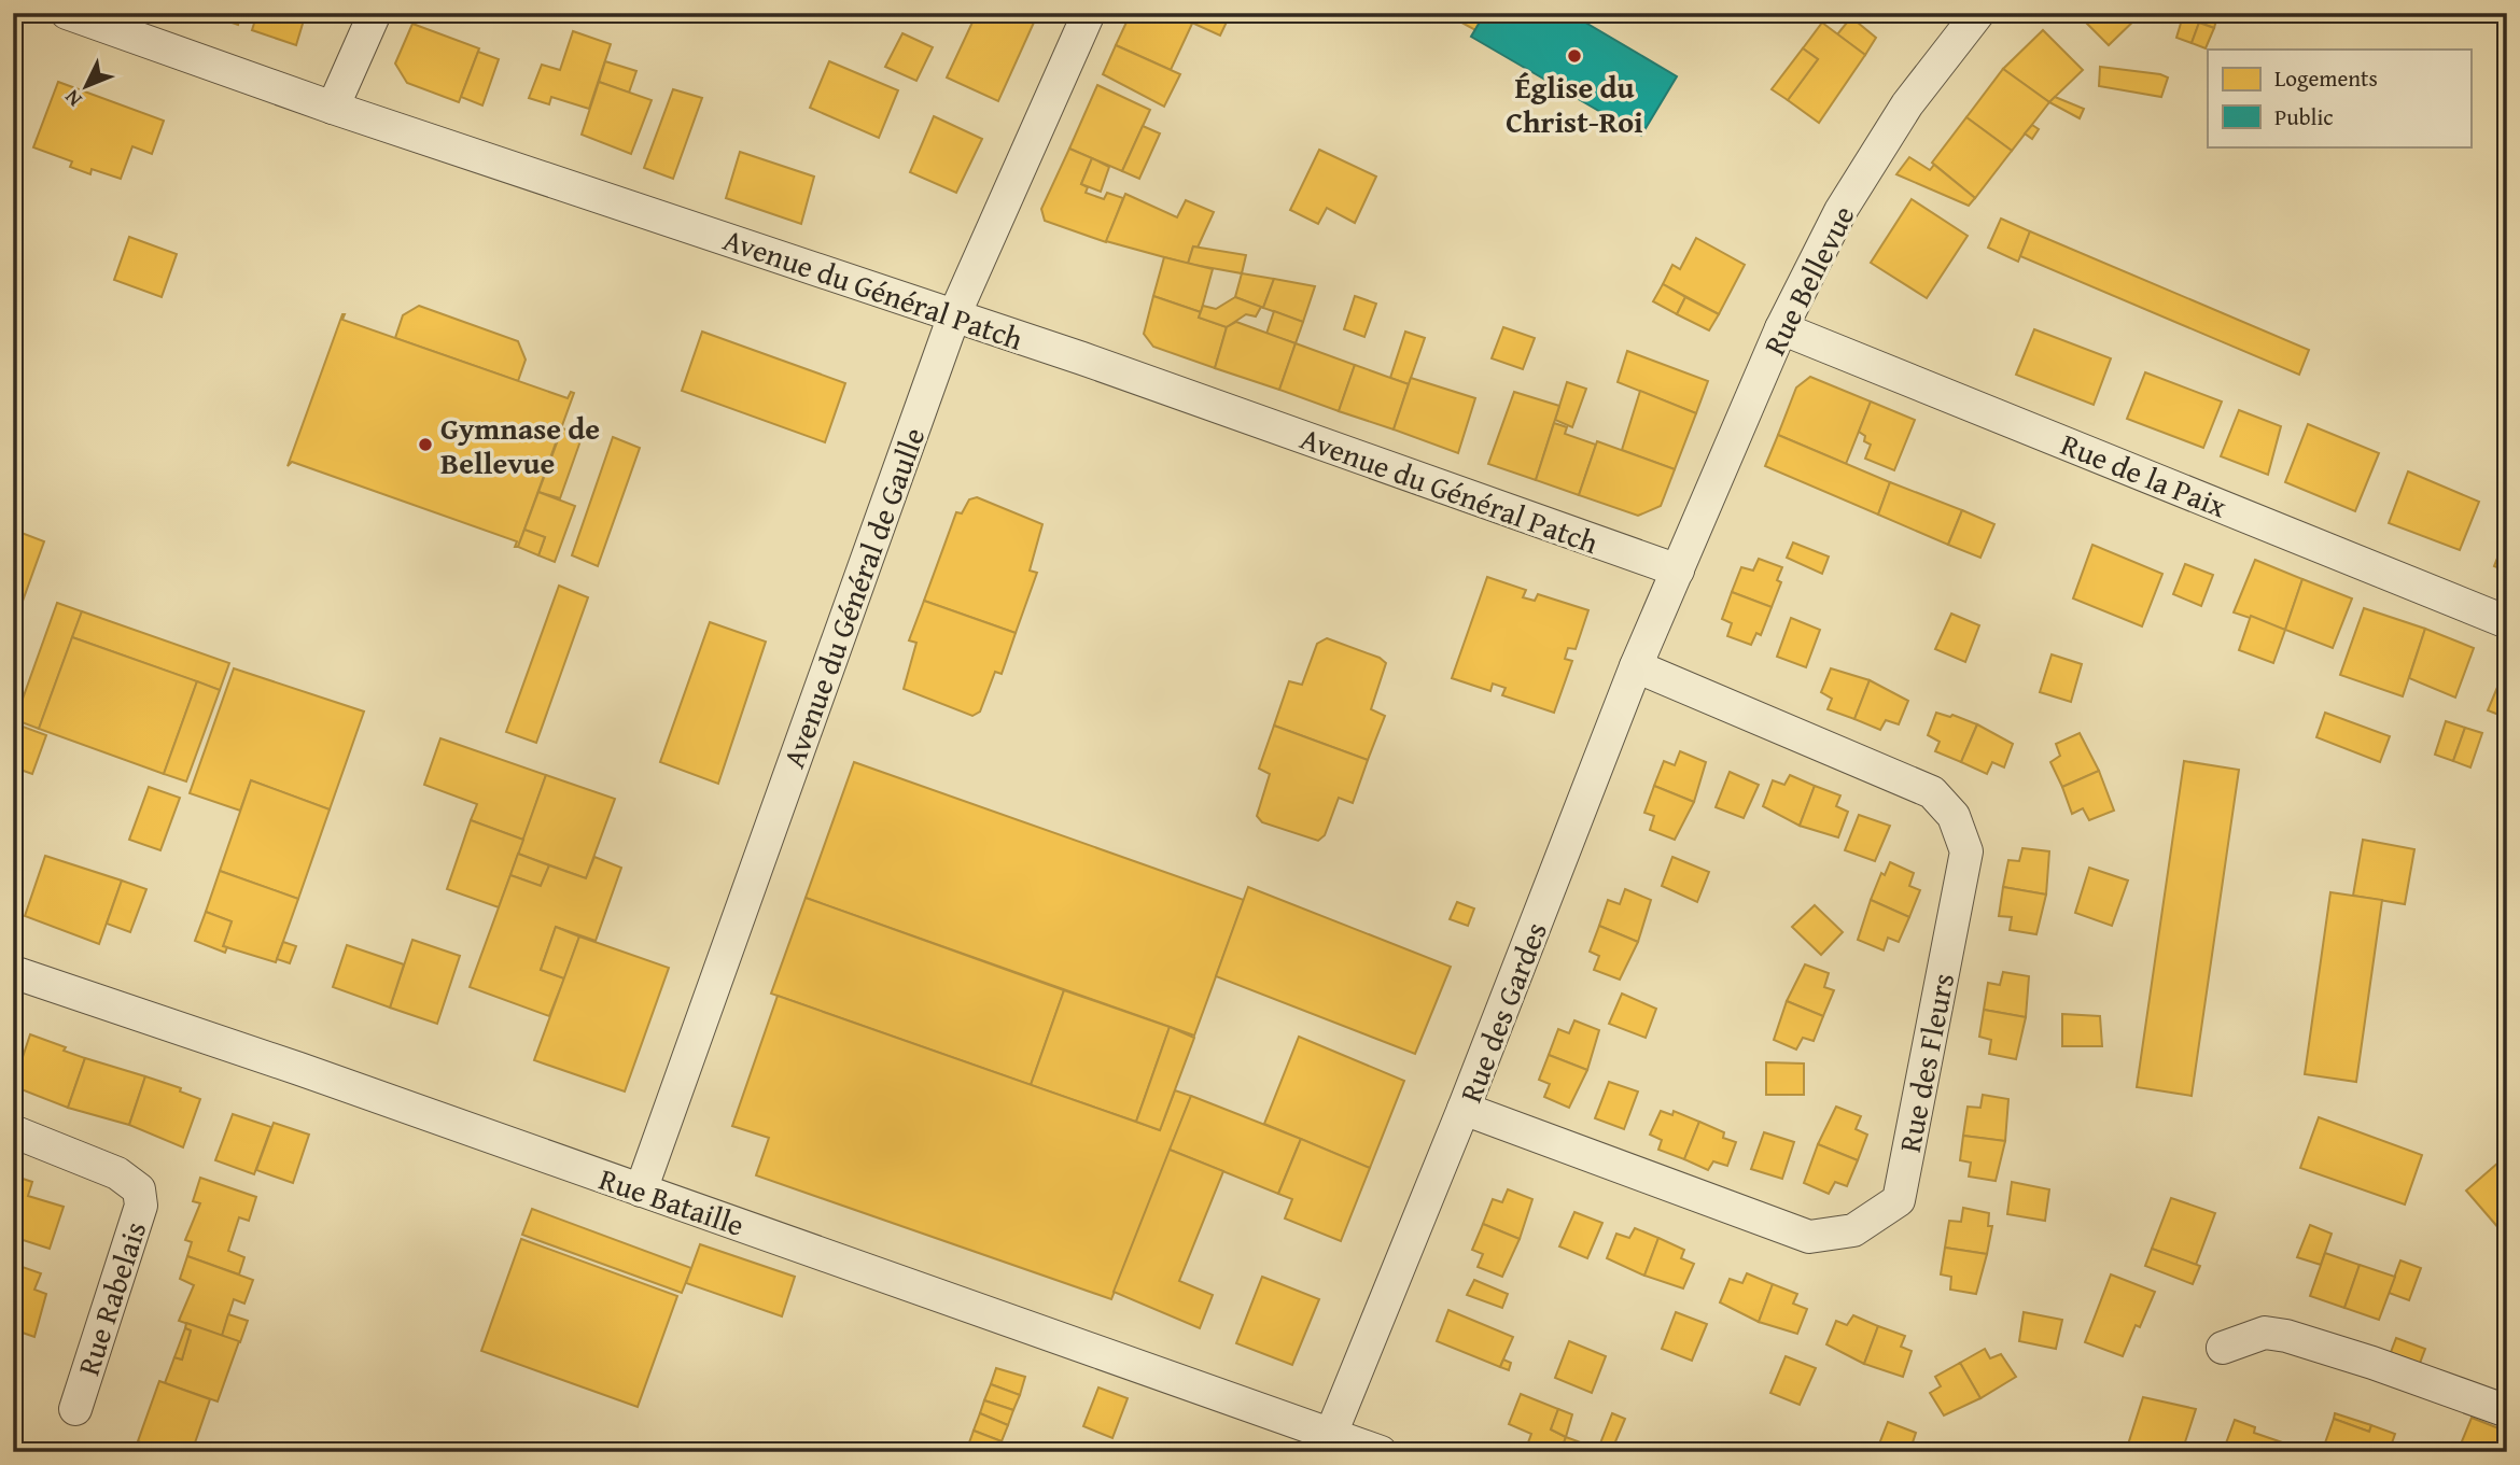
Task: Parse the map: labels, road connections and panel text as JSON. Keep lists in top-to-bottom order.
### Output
{
  "streets": {
    "street": [
      "Rue Bellevue",
      "Avenue du Général Patch",
      "Rue de la Paix",
      "Avenue du Général de Gaulle",
      "Rue des Gardes",
      "Rue des Fleurs",
      "Rue Bataille",
      "Rue Rabelais"
    ]
  },
  "crossings": [
    ["Rue Bellevue", "Avenue du Général Patch"],
    ["Rue Bellevue", "Rue de la Paix"],
    ["Rue Bellevue", "Rue des Gardes"],
    ["Avenue du Général Patch", "Avenue du Général de Gaulle"],
    ["Avenue du Général Patch", "Rue des Gardes"],
    ["Avenue du Général de Gaulle", "Rue Bataille"],
    ["Rue des Gardes", "Rue des Fleurs"],
    ["Rue des Gardes", "Rue Bataille"]
  ],
  "places": ["Église du Christ-Roi", "Gymnase de Bellevue"],
  "legend": ["Logements", "Public"],
  "north": "bottom left"
}
